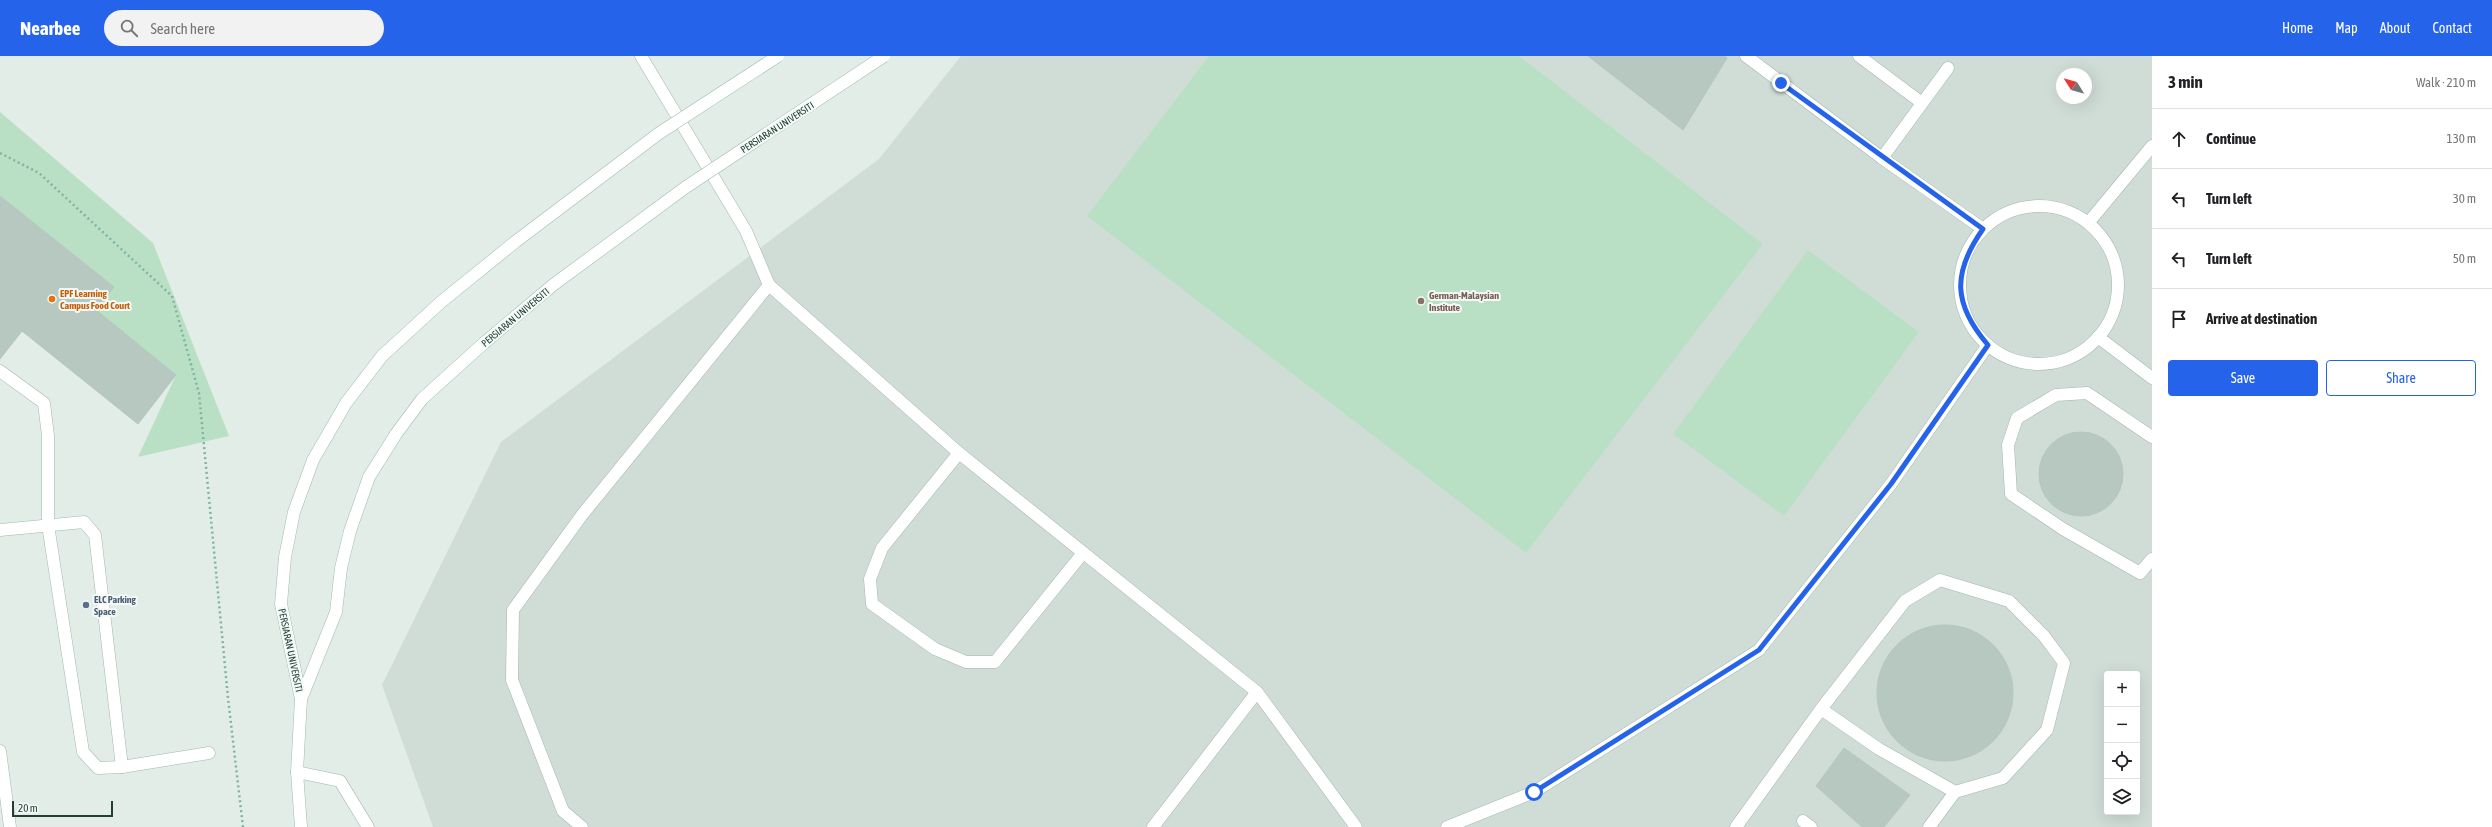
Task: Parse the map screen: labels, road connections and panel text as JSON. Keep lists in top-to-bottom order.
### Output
{
  "streets": {
    "street": ["PERSIARAN UNIVERSITI"]
  },
  "places": ["EPF Learning Campus Food Court", "German-Malaysian Institute", "ELC Parking Space"],
  "scale_bar": "20 m",
  "north": "top left",
  "page": {
    "header": "Nearbee",
    "search": "Search here",
    "nav": [
      "Home",
      "Map",
      "About",
      "Contact"
    ],
    "heading": ["3 min", "Walk · 210 m"],
    "list": [
      ["Continue", "130 m"],
      ["Turn left", "30 m"],
      ["Turn left", "50 m"],
      "Arrive at destination"
    ],
    "buttons": ["Save", "Share"],
    "map_buttons": ["+", "−"],
    "scale": "20 m"
  }
}
